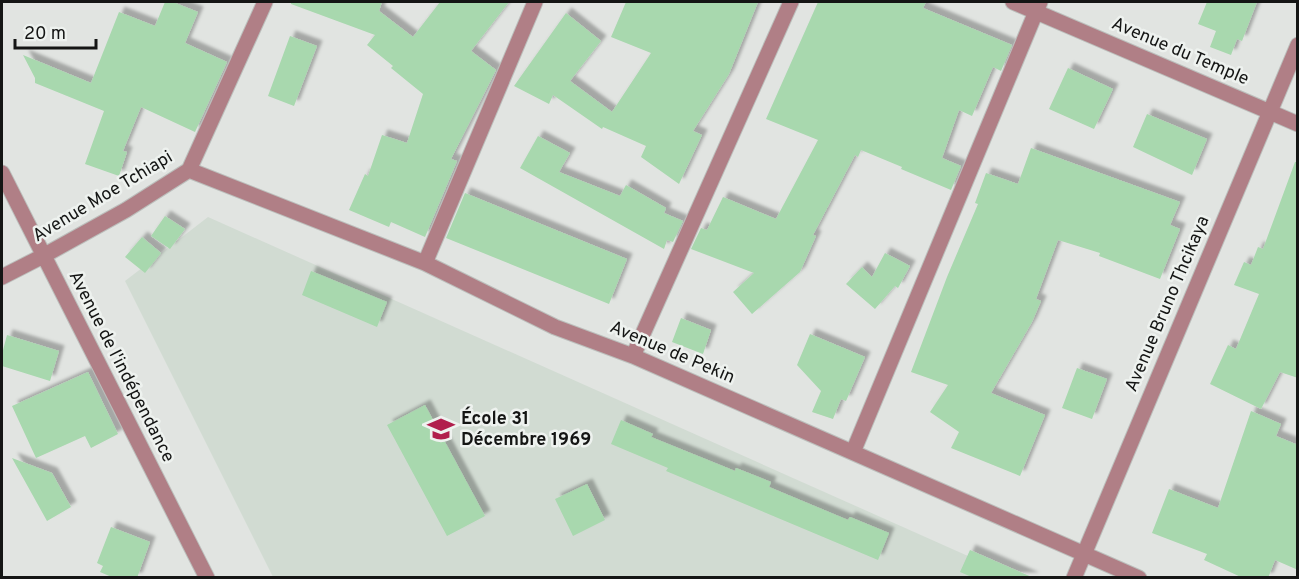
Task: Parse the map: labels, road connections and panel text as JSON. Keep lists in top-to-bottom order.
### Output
{
  "streets": {
    "street": [
      "Avenue du Temple",
      "Avenue Moe Tchiapi",
      "Avenue Bruno Thcikaya",
      "Avenue de Pekin",
      "Avenue de l'indépendance"
    ]
  },
  "crossings": [
    ["Avenue du Temple", "Avenue Bruno Thcikaya"],
    ["Avenue Moe Tchiapi", "Avenue de Pekin"],
    ["Avenue Moe Tchiapi", "Avenue de l'indépendance"],
    ["Avenue Bruno Thcikaya", "Avenue de Pekin"]
  ],
  "places": {
    "school or university": ["École 31 Décembre 1969"]
  },
  "scale_bar": "20 m"
}
